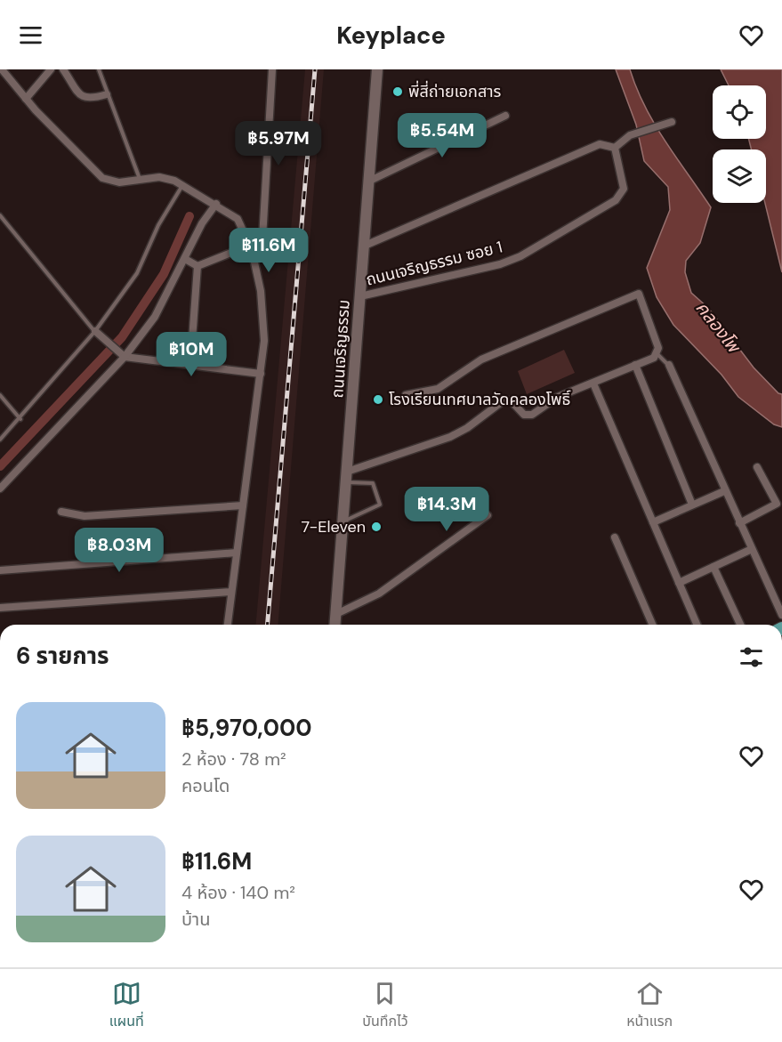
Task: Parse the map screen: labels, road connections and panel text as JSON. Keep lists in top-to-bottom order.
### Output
{
  "streets": {
    "street": ["ถนนเจริญธรรม ซอย 1", "ถนนเจริญธรรม"]
  },
  "crossings": [
    ["ถนนเจริญธรรม ซอย 1", "ถนนเจริญธรรม"]
  ],
  "water": ["คลองโพ"],
  "places": ["พี่สี่ถ่ายเอกสาร", "โรงเรียนเทศบาลวัดคลองโพธิ์", "7-Eleven"],
  "page": {
    "header": "Keyplace",
    "price": [
      "฿5.54M",
      "฿5.97M",
      "฿11.6M",
      "฿10M",
      "฿14.3M",
      "฿8.03M"
    ],
    "heading": "6 รายการ",
    "list": [
      {
        "name": "฿5,970,000",
        "note": "2 ห้อง · 78 m² · คอนโด"
      },
      {
        "name": "฿11.6M",
        "note": "4 ห้อง · 140 m² · บ้าน"
      }
    ],
    "tabs": ["แผนที่", "บันทึกไว้", "หน้าแรก"]
  }
}
